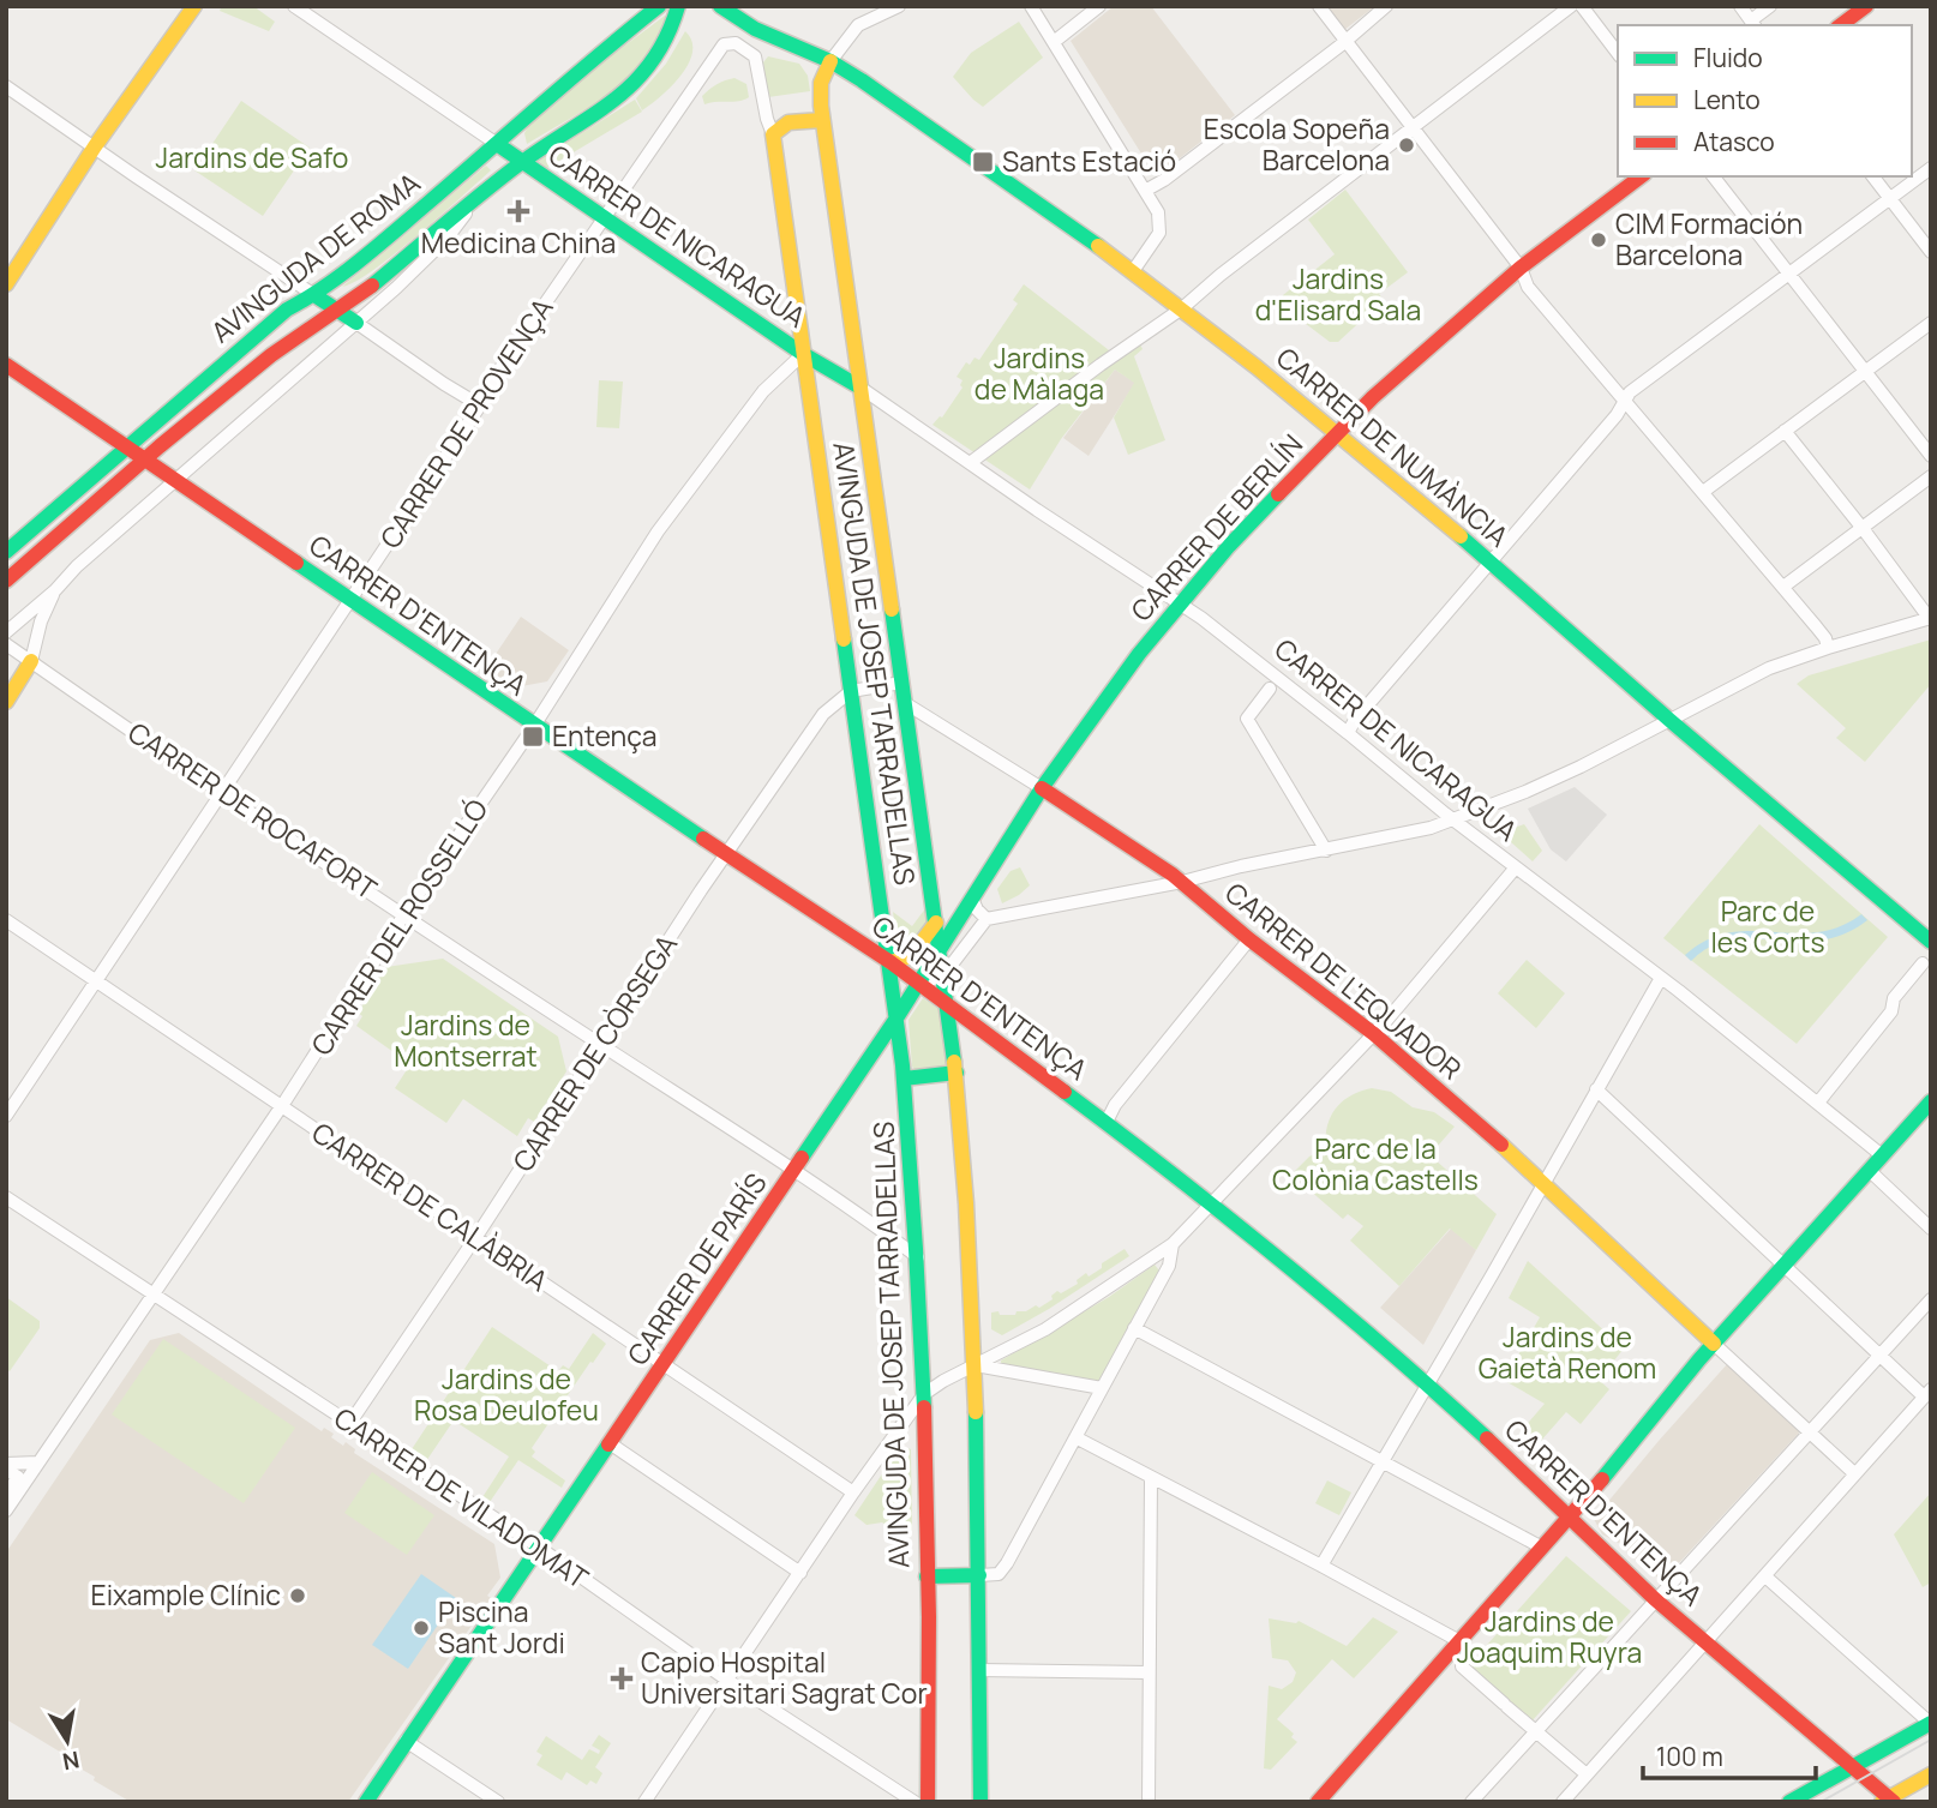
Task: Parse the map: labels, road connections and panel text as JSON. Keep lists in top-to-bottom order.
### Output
{
  "streets": {
    "main road": [
      "CARRER DE NICARAGUA",
      "AVINGUDA DE ROMA",
      "CARRER DE NUMÀNCIA",
      "CARRER DE BERLÍN",
      "CARRER D'ENTENÇA",
      "AVINGUDA DE JOSEP TARRADELLAS",
      "CARRER DE L'EQUADOR",
      "CARRER DE PARÍS"
    ],
    "street": [
      "CARRER DE PROVENÇA",
      "CARRER DE ROCAFORT",
      "CARRER DEL ROSSELLÓ",
      "CARRER DE CÒRSEGA",
      "CARRER DE CALÀBRIA",
      "CARRER DE VILADOMAT"
    ]
  },
  "crossings": [
    ["CARRER DE NICARAGUA", "AVINGUDA DE ROMA"],
    ["CARRER DE NICARAGUA", "CARRER DE PROVENÇA"],
    ["CARRER DE NICARAGUA", "CARRER DE BERLÍN"],
    ["CARRER DE NICARAGUA", "AVINGUDA DE JOSEP TARRADELLAS"],
    ["CARRER DE NICARAGUA", "CARRER DEL ROSSELLÓ"],
    ["AVINGUDA DE ROMA", "CARRER D'ENTENÇA"],
    ["CARRER DE PROVENÇA", "CARRER D'ENTENÇA"],
    ["CARRER DE PROVENÇA", "AVINGUDA DE JOSEP TARRADELLAS"],
    ["CARRER DE PROVENÇA", "CARRER DE ROCAFORT"],
    ["CARRER DE PROVENÇA", "CARRER DE CALÀBRIA"],
    ["CARRER DE NUMÀNCIA", "CARRER DE BERLÍN"],
    ["CARRER DE NUMÀNCIA", "AVINGUDA DE JOSEP TARRADELLAS"],
    ["CARRER DE BERLÍN", "AVINGUDA DE JOSEP TARRADELLAS"],
    ["CARRER DE BERLÍN", "CARRER DE L'EQUADOR"],
    ["CARRER D'ENTENÇA", "AVINGUDA DE JOSEP TARRADELLAS"],
    ["CARRER D'ENTENÇA", "CARRER DEL ROSSELLÓ"],
    ["CARRER D'ENTENÇA", "CARRER DE CÒRSEGA"],
    ["AVINGUDA DE JOSEP TARRADELLAS", "CARRER DE ROCAFORT"],
    ["AVINGUDA DE JOSEP TARRADELLAS", "CARRER DEL ROSSELLÓ"],
    ["AVINGUDA DE JOSEP TARRADELLAS", "CARRER DE L'EQUADOR"],
    ["AVINGUDA DE JOSEP TARRADELLAS", "CARRER DE CÒRSEGA"],
    ["AVINGUDA DE JOSEP TARRADELLAS", "CARRER DE PARÍS"],
    ["CARRER DE ROCAFORT", "CARRER DEL ROSSELLÓ"],
    ["CARRER DE ROCAFORT", "CARRER DE CÒRSEGA"],
    ["CARRER DE ROCAFORT", "CARRER DE PARÍS"],
    ["CARRER DEL ROSSELLÓ", "CARRER DE CALÀBRIA"],
    ["CARRER DEL ROSSELLÓ", "CARRER DE VILADOMAT"],
    ["CARRER DE CÒRSEGA", "CARRER DE CALÀBRIA"],
    ["CARRER DE CÒRSEGA", "CARRER DE VILADOMAT"],
    ["CARRER DE CALÀBRIA", "CARRER DE PARÍS"],
    ["CARRER DE PARÍS", "CARRER DE VILADOMAT"]
  ],
  "parks": [
    "Jardins de Safo",
    "Jardins d'Elisard Sala",
    "Jardins de Màlaga",
    "Parc de les Corts",
    "Jardins de Montserrat",
    "Parc de la Colònia Castells",
    "Jardins de Gaietà Renom",
    "Jardins de Rosa Deulofeu",
    "Jardins de Joaquim Ruyra"
  ],
  "places": {
    "other": [
      "Escola Sopeña Barcelona",
      "CIM Formación Barcelona",
      "Eixample Clínic",
      "Piscina Sant Jordi"
    ],
    "transit": ["Sants Estació", "Entença"],
    "health": ["Medicina China", "Capio Hospital Universitari Sagrat Cor"]
  },
  "legend": ["Fluido", "Lento", "Atasco"],
  "scale_bar": "100 m",
  "north": "bottom"
}
